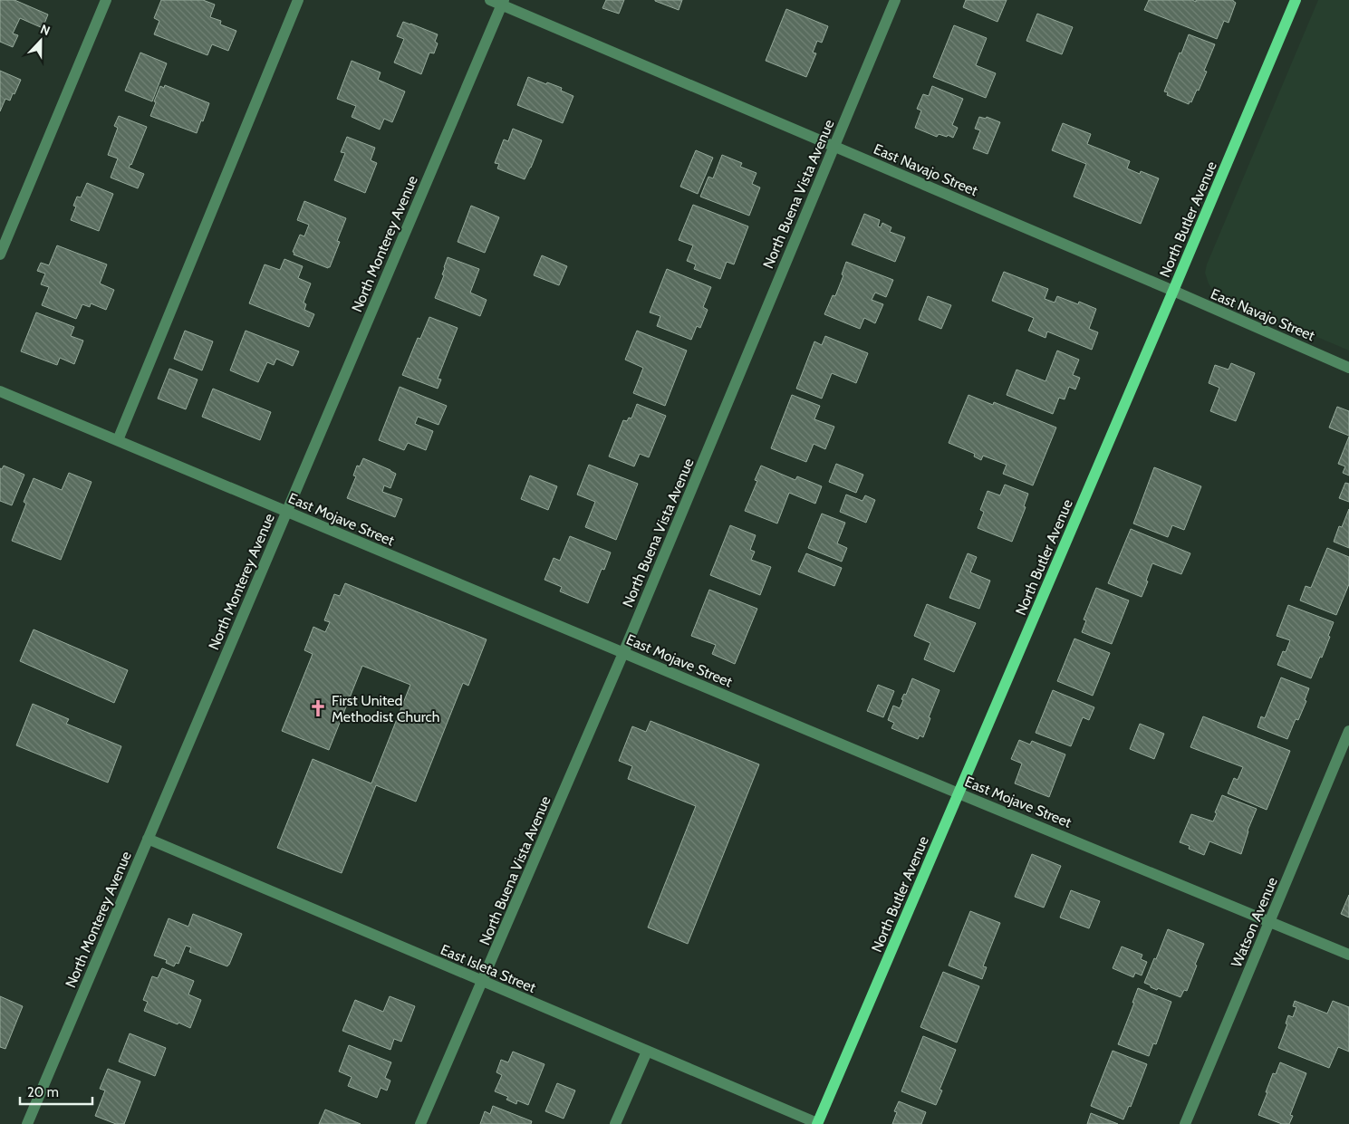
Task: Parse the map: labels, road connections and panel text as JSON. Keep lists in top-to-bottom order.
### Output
{
  "streets": {
    "main road": ["North Butler Avenue"],
    "street": [
      "East Navajo Street",
      "North Buena Vista Avenue",
      "North Monterey Avenue",
      "East Mojave Street",
      "Watson Avenue",
      "East Isleta Street"
    ]
  },
  "crossings": [
    ["East Navajo Street", "North Buena Vista Avenue"],
    ["East Navajo Street", "North Butler Avenue"],
    ["East Navajo Street", "North Monterey Avenue"],
    ["North Buena Vista Avenue", "East Mojave Street"],
    ["North Buena Vista Avenue", "East Isleta Street"],
    ["North Butler Avenue", "East Mojave Street"],
    ["North Butler Avenue", "East Isleta Street"],
    ["North Monterey Avenue", "East Mojave Street"],
    ["North Monterey Avenue", "East Isleta Street"],
    ["East Mojave Street", "Watson Avenue"]
  ],
  "places": {
    "church": ["First United Methodist Church"]
  },
  "scale_bar": "20 m",
  "north": "top"
}
